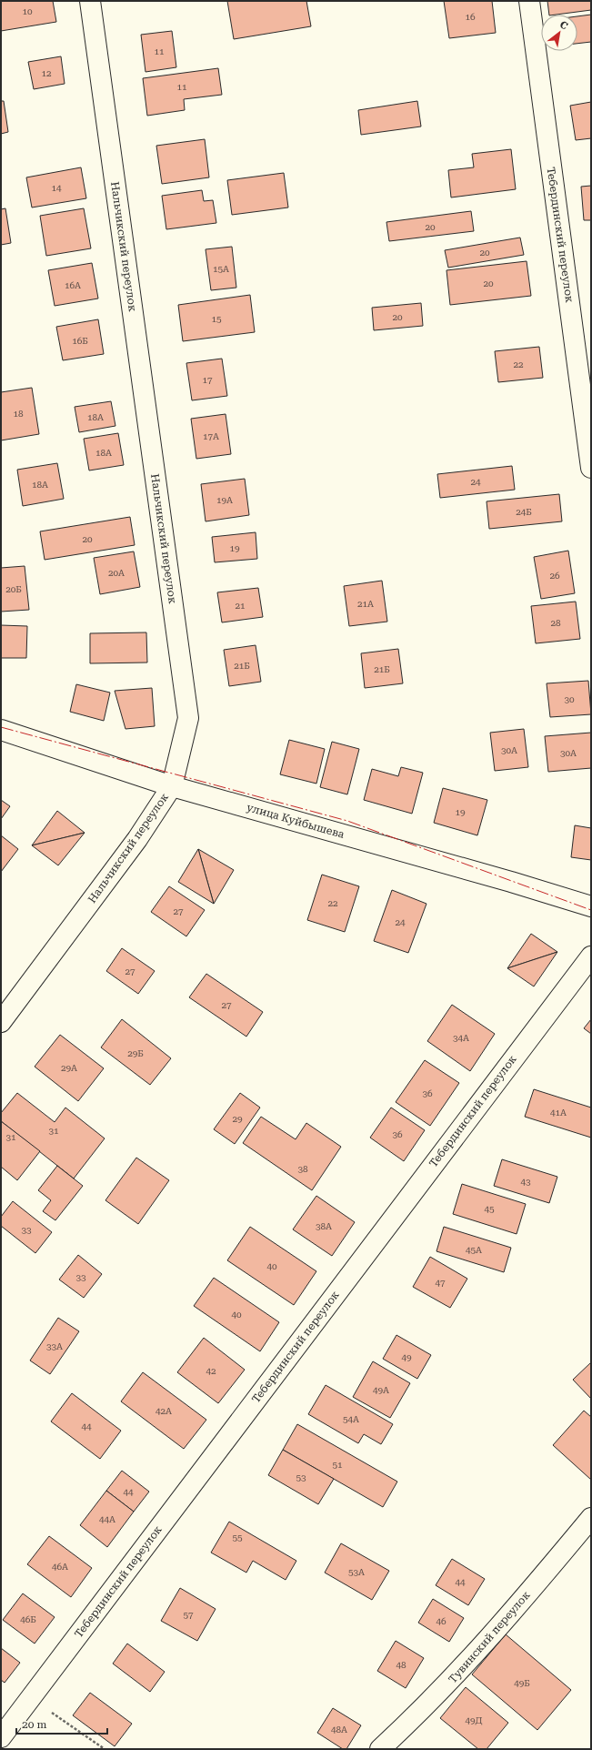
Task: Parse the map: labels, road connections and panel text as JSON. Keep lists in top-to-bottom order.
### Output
{
  "streets": {
    "street": [
      "Тебердинский переулок",
      "Нальчикский переулок",
      "улица Куйбышева",
      "Тувинский переулок"
    ]
  },
  "crossings": [
    ["Нальчикский переулок", "улица Куйбышева"]
  ],
  "house_numbers": [
    "10",
    "16",
    "11",
    "12",
    "11",
    "14",
    "20",
    "20",
    "15А",
    "20",
    "16А",
    "20",
    "15",
    "16Б",
    "22",
    "17",
    "18",
    "18А",
    "17А",
    "18А",
    "24",
    "18А",
    "19А",
    "24Б",
    "20",
    "19",
    "20А",
    "26",
    "20Б",
    "21А",
    "21",
    "28",
    "21Б",
    "21Б",
    "30",
    "30А",
    "30А",
    "19",
    "22",
    "27",
    "24",
    "27",
    "27",
    "34А",
    "29Б",
    "29А",
    "36",
    "41А",
    "29",
    "31",
    "36",
    "31",
    "38",
    "43",
    "45",
    "38А",
    "33",
    "45А",
    "40",
    "33",
    "47",
    "40",
    "33А",
    "49",
    "42",
    "49А",
    "42А",
    "54А",
    "44",
    "51",
    "53",
    "44",
    "44А",
    "55",
    "46А",
    "53А",
    "44",
    "57",
    "46Б",
    "46",
    "48",
    "49Б",
    "49Д",
    "48А"
  ],
  "scale_bar": "20 m",
  "north": "top right"
}
